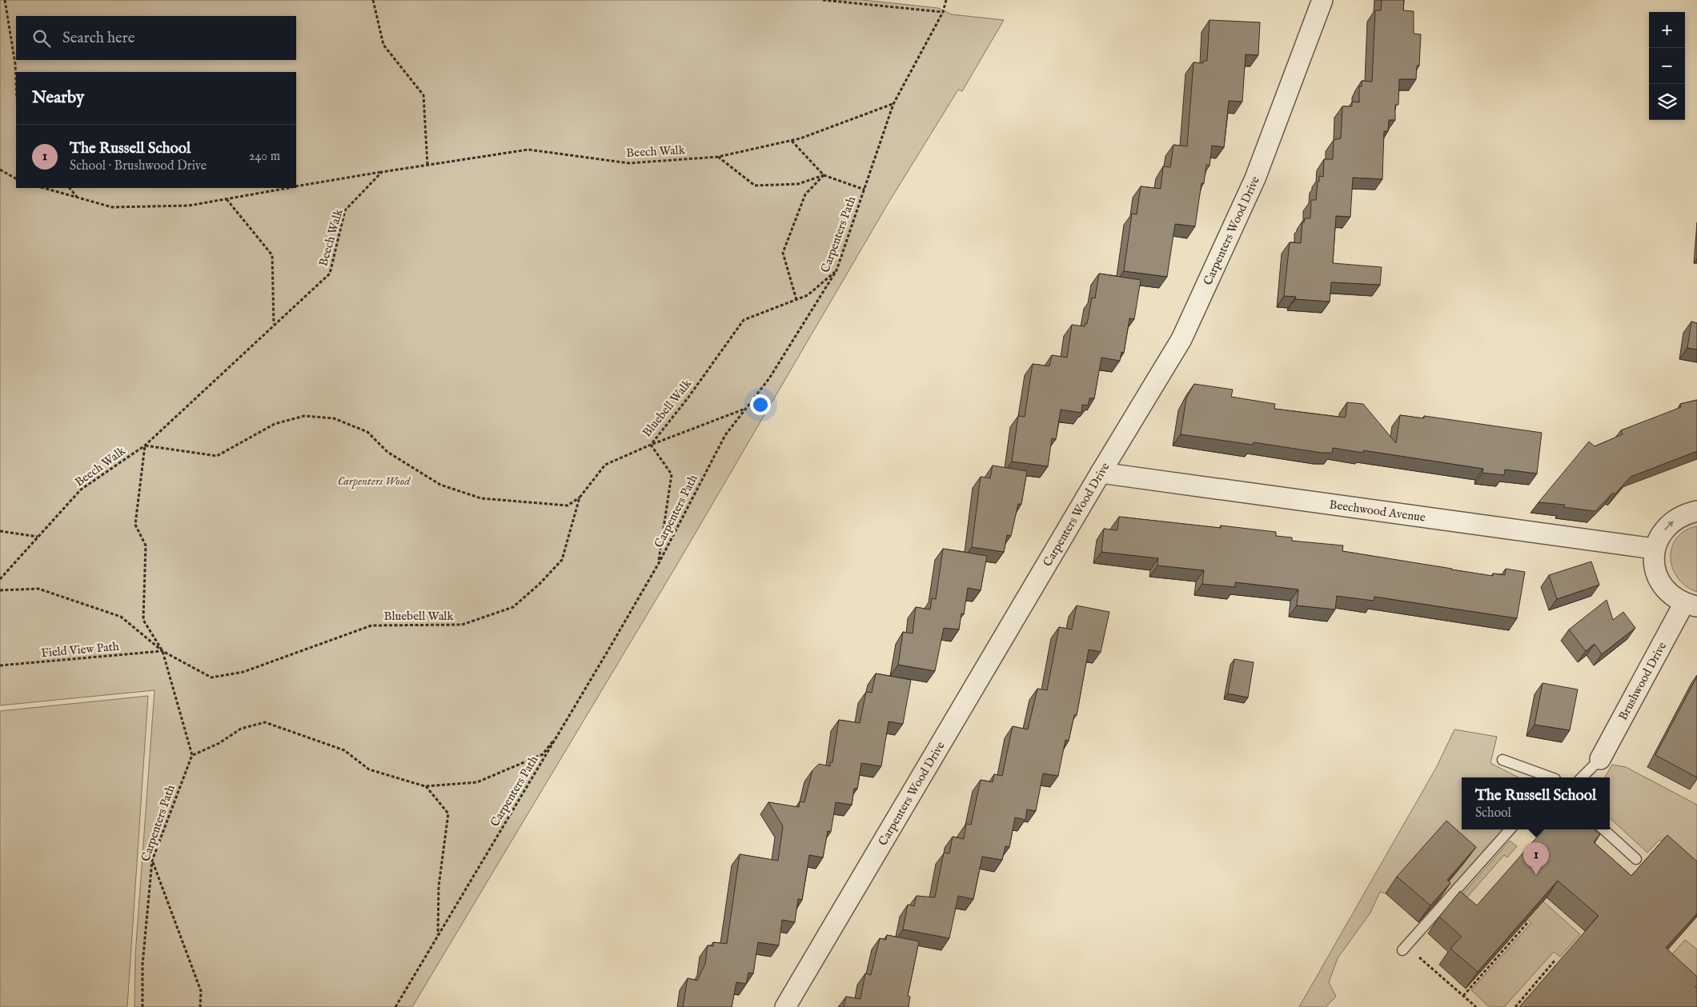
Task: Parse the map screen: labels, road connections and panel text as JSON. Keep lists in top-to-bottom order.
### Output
{
  "streets": {
    "street": ["Carpenters Wood Drive", "Beechwood Avenue", "Brushwood Drive"],
    "path": [
      "Beech Walk",
      "Carpenters Path",
      "Bluebell Walk",
      "Field View Path"
    ]
  },
  "crossings": [
    ["Beech Walk", "Carpenters Path"],
    ["Carpenters Wood Drive", "Beechwood Avenue"],
    ["Carpenters Path", "Bluebell Walk"],
    ["Bluebell Walk", "Field View Path"],
    ["Beechwood Avenue", "Brushwood Drive"]
  ],
  "parks": ["Carpenters Wood"],
  "page": {
    "map_buttons": ["+", "−"],
    "search": "Search here",
    "heading": "Nearby",
    "list": [
      {
        "mark": "1",
        "name": "The Russell School",
        "note": "School · Brushwood Drive",
        "value": "240 m"
      }
    ],
    "popup": ["The Russell School", "School"],
    "pins": "1"
  }
}
